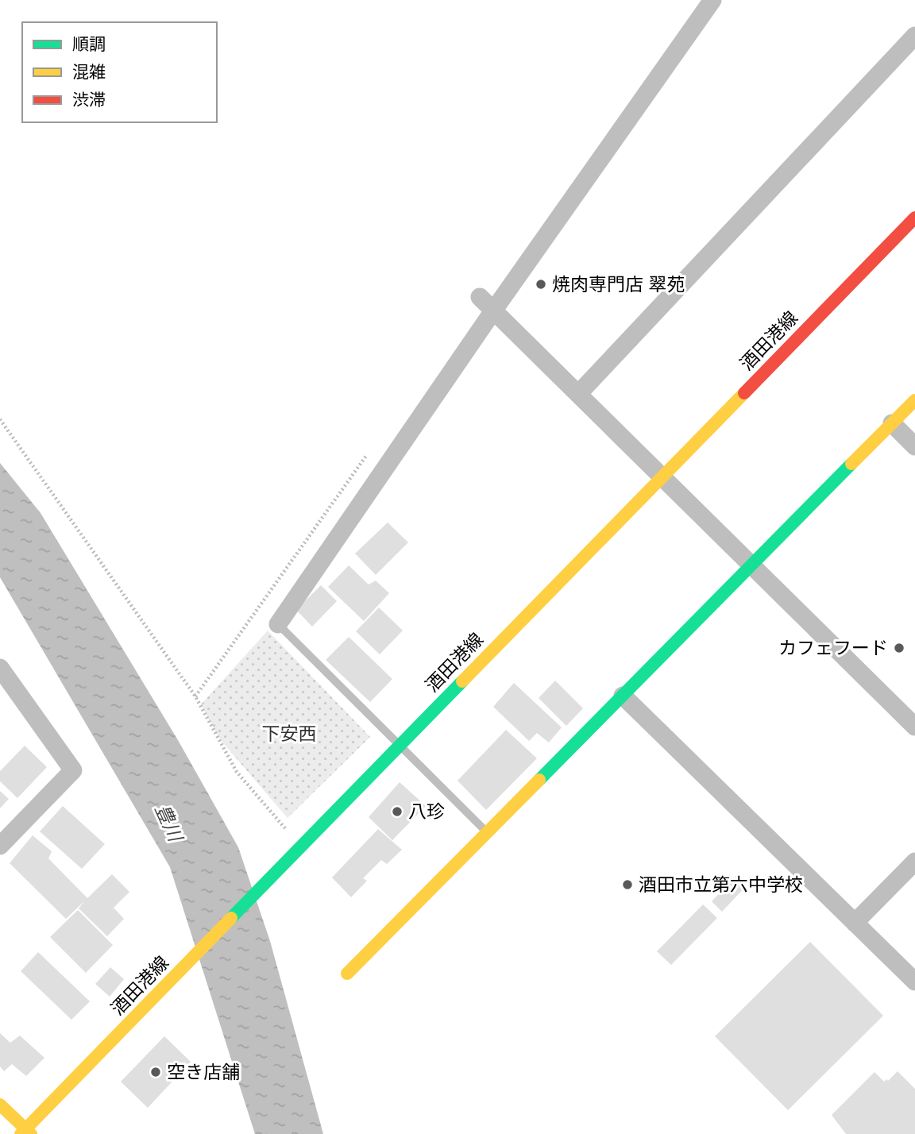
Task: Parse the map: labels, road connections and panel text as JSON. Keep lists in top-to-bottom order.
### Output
{
  "streets": {
    "main road": ["酒田港線"]
  },
  "water": ["豊川"],
  "parks": ["下安西"],
  "places": [
    "焼肉専門店 翠苑",
    "カフェフード",
    "八珍",
    "酒田市立第六中学校",
    "空き店舗"
  ],
  "legend": ["順調", "混雑", "渋滞"]
}
